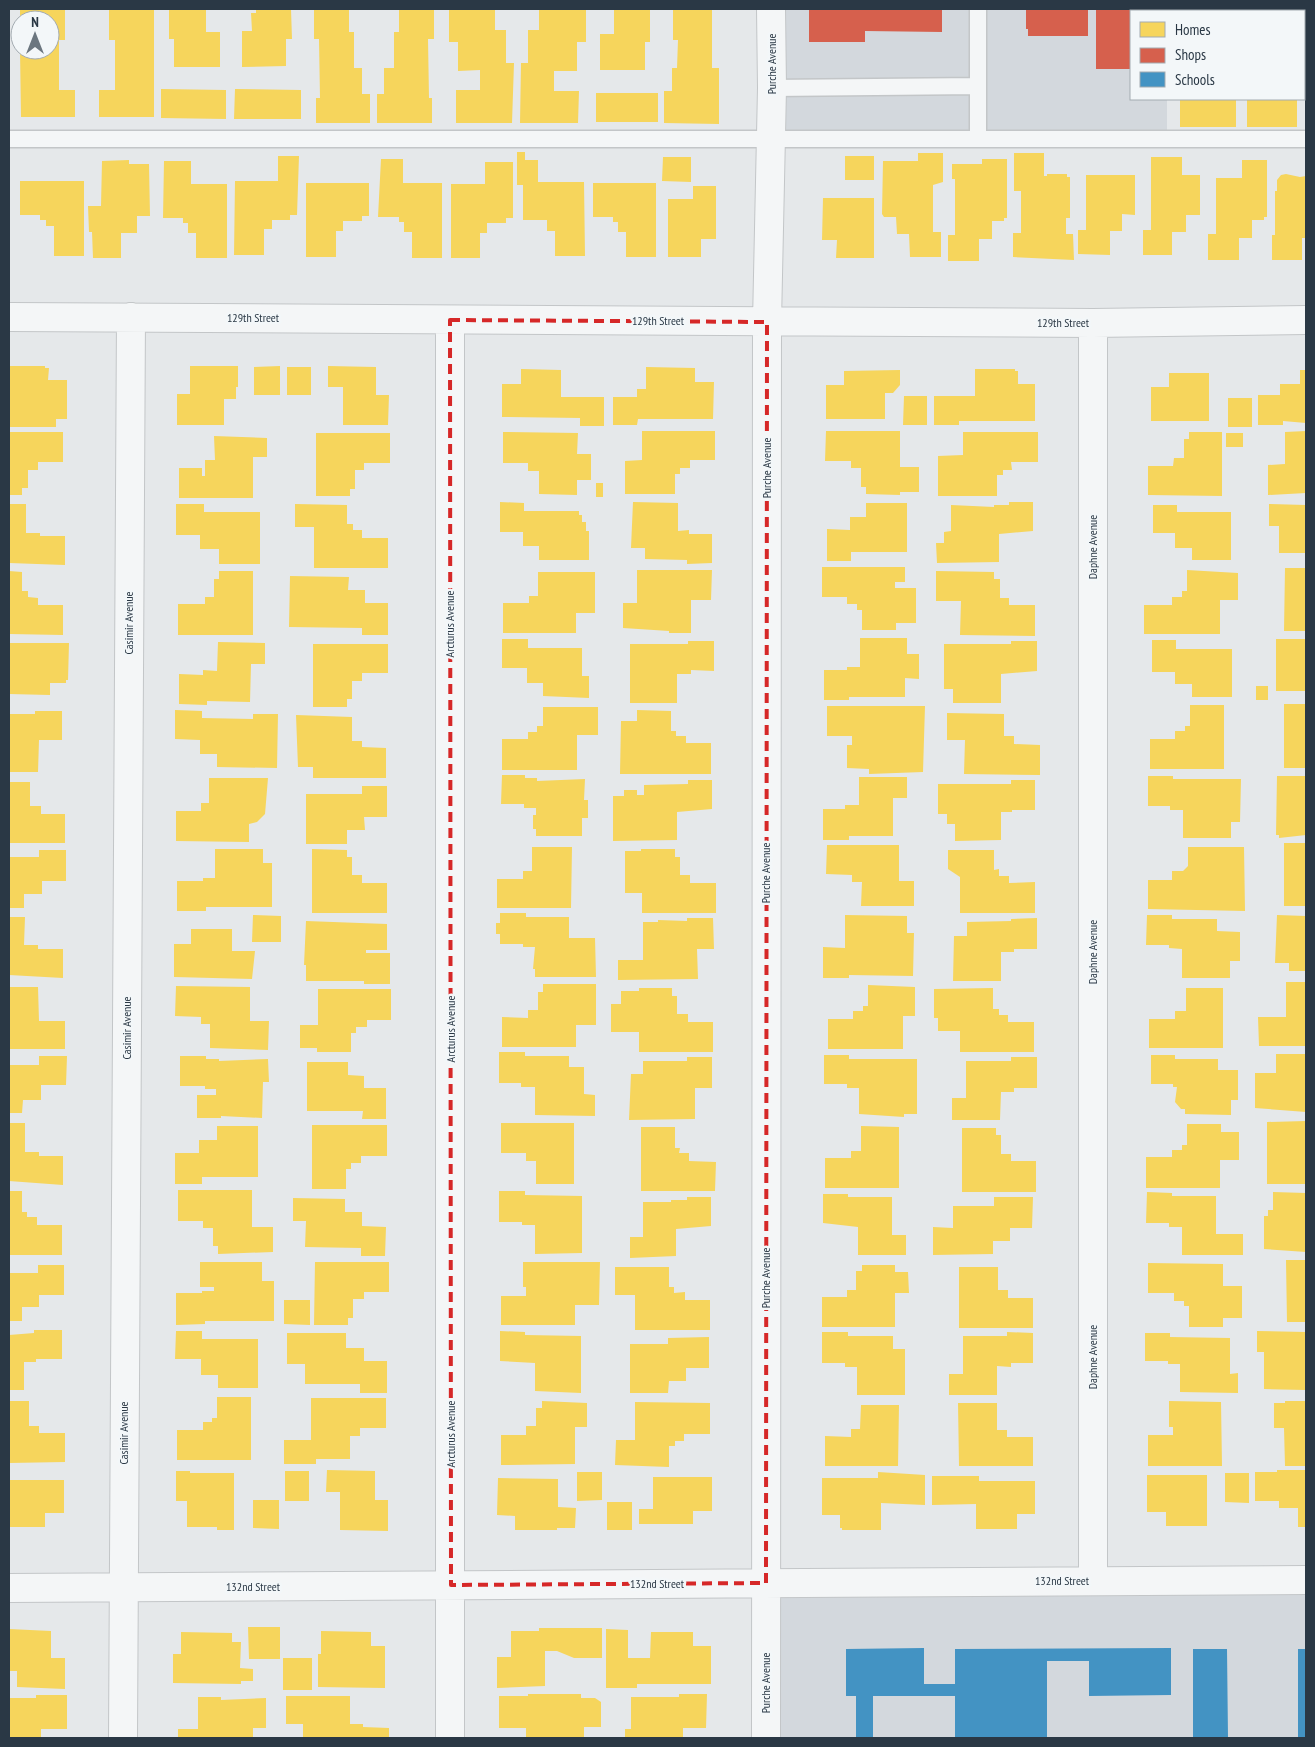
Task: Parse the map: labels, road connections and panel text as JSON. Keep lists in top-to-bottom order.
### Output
{
  "streets": {
    "street": [
      "Purche Avenue",
      "129th Street",
      "Daphne Avenue",
      "Casimir Avenue",
      "Arcturus Avenue",
      "132nd Street"
    ]
  },
  "crossings": [
    ["Purche Avenue", "129th Street"],
    ["Purche Avenue", "132nd Street"],
    ["129th Street", "Daphne Avenue"],
    ["129th Street", "Casimir Avenue"],
    ["129th Street", "Arcturus Avenue"],
    ["Daphne Avenue", "132nd Street"],
    ["Casimir Avenue", "132nd Street"],
    ["Arcturus Avenue", "132nd Street"]
  ],
  "legend": ["Homes", "Shops", "Schools"],
  "north": "top"
}
